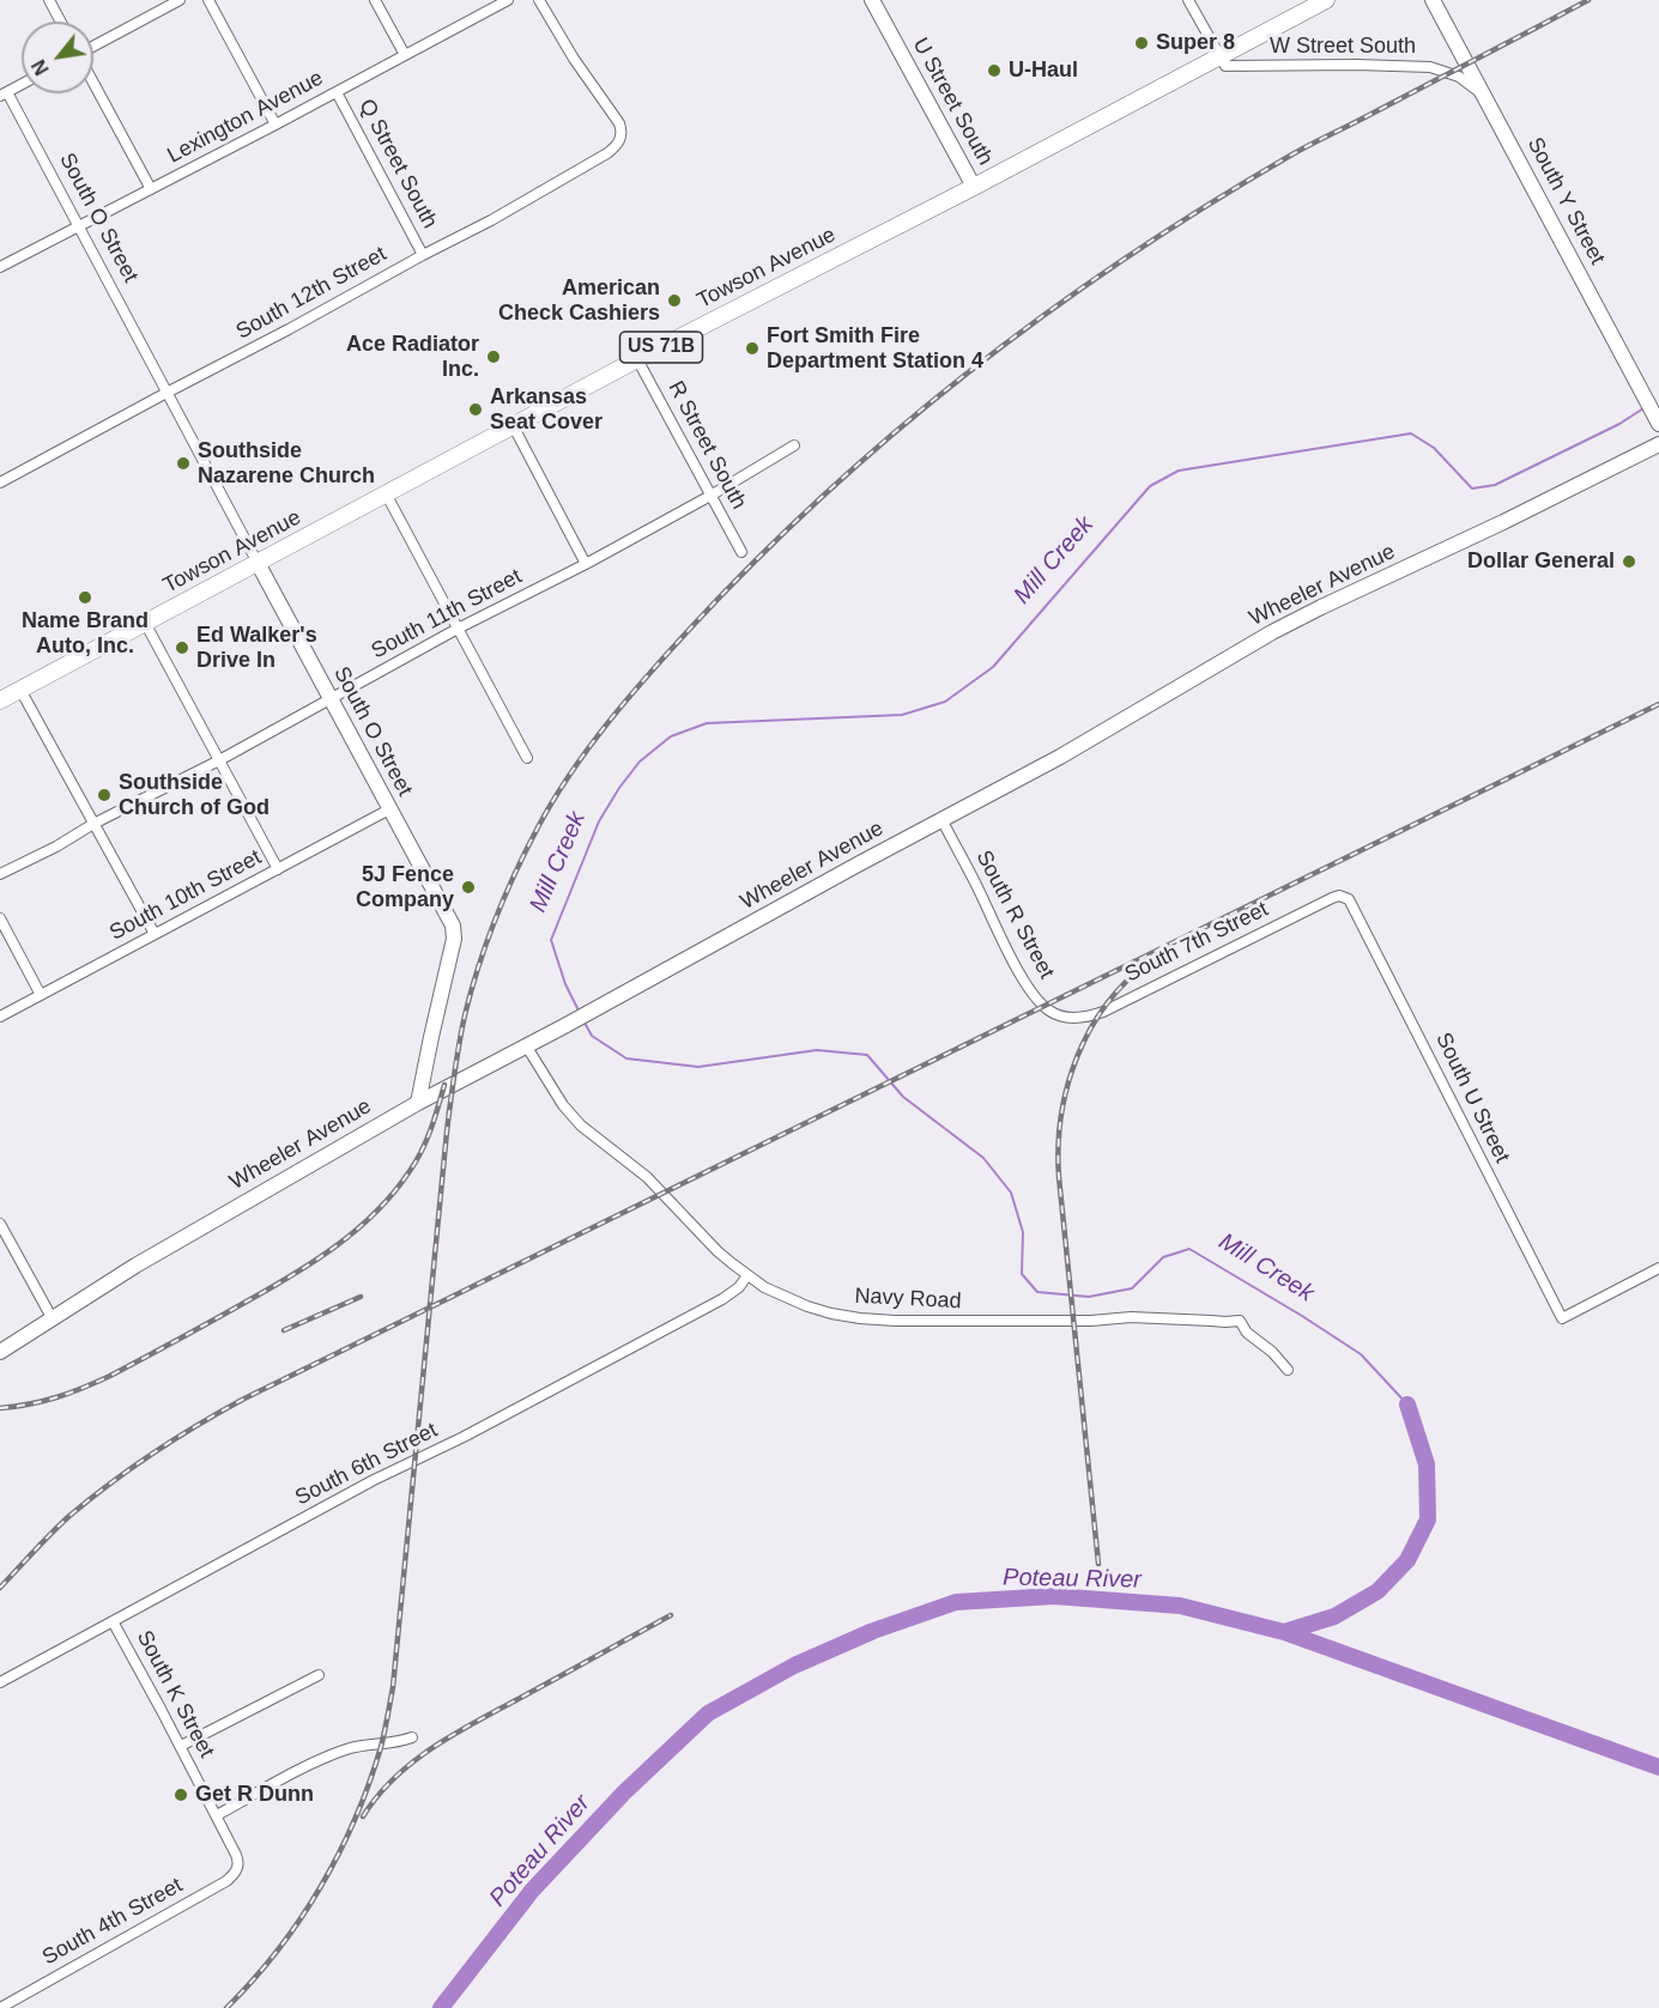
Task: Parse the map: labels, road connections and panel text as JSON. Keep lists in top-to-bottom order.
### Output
{
  "streets": {
    "main road": [
      "U Street South",
      "South Y Street",
      "South O Street",
      "Towson Avenue",
      "US 71B",
      "Wheeler Avenue"
    ],
    "street": [
      "W Street South",
      "Lexington Avenue",
      "Q Street South",
      "South 12th Street",
      "R Street South",
      "South 11th Street",
      "South 10th Street",
      "South R Street",
      "South 7th Street",
      "South U Street",
      "Navy Road",
      "South 6th Street",
      "South K Street",
      "South 4th Street"
    ]
  },
  "crossings": [
    ["W Street South", "South Y Street"],
    ["W Street South", "Towson Avenue"],
    ["U Street South", "Towson Avenue"],
    ["Lexington Avenue", "Q Street South"],
    ["Lexington Avenue", "South O Street"],
    ["Q Street South", "South 12th Street"],
    ["South O Street", "Towson Avenue"],
    ["South O Street", "South 12th Street"],
    ["South O Street", "Wheeler Avenue"],
    ["South O Street", "South 11th Street"],
    ["South O Street", "South 10th Street"],
    ["Towson Avenue", "R Street South"],
    ["R Street South", "South 11th Street"],
    ["Wheeler Avenue", "South R Street"],
    ["Wheeler Avenue", "Navy Road"],
    ["South R Street", "South 7th Street"],
    ["South 7th Street", "South U Street"],
    ["Navy Road", "South 6th Street"],
    ["South 6th Street", "South K Street"],
    ["South K Street", "South 4th Street"]
  ],
  "water": ["Mill Creek", "Poteau River"],
  "places": [
    "Super 8",
    "U-Haul",
    "American Check Cashiers",
    "Fort Smith Fire Department Station 4",
    "Ace Radiator Inc.",
    "Arkansas Seat Cover",
    "Southside Nazarene Church",
    "Dollar General",
    "Name Brand Auto, Inc.",
    "Ed Walker's Drive In",
    "Southside Church of God",
    "5J Fence Company",
    "Get R Dunn"
  ],
  "north": "bottom left"
}
